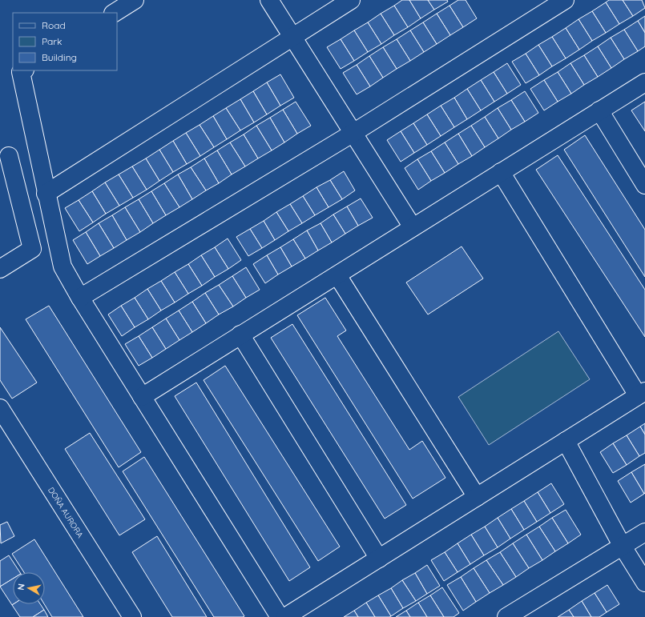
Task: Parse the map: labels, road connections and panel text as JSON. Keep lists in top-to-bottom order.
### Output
{
  "streets": {
    "street": ["DOÑA AURORA"]
  },
  "legend": ["Road", "Park", "Building"],
  "north": "left"
}
